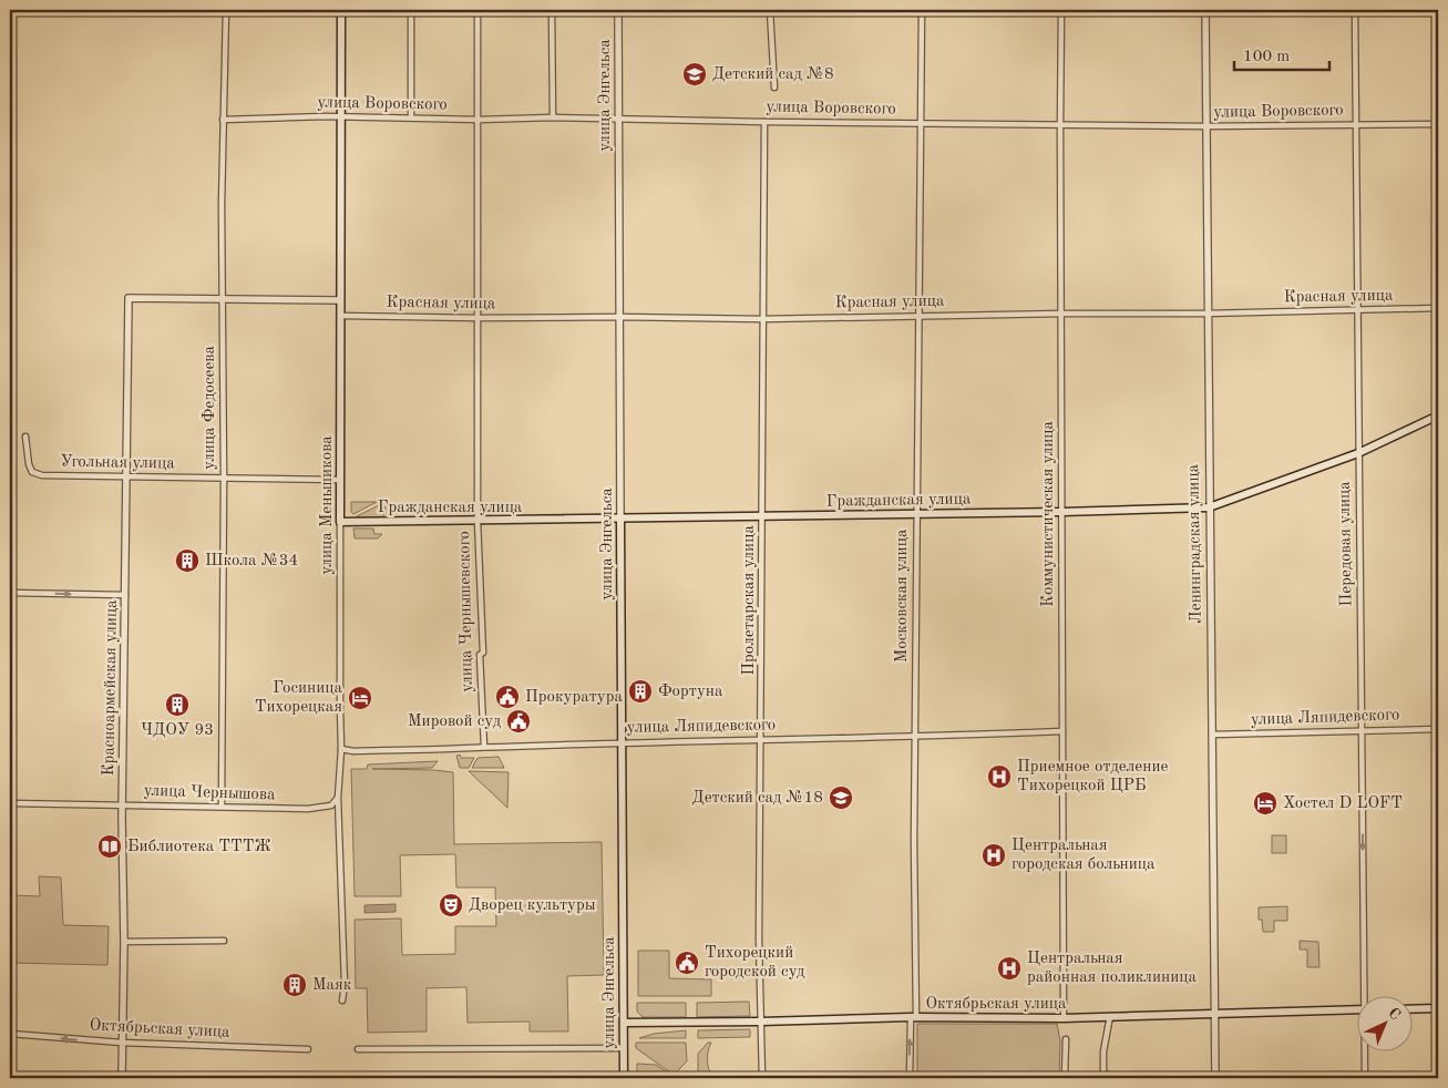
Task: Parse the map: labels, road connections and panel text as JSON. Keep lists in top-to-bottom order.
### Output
{
  "streets": {
    "main road": [
      "улица Энгельса",
      "Гражданская улица",
      "улица Меньшикова",
      "Октябрьская улица"
    ],
    "street": [
      "улица Воровского",
      "Красная улица",
      "улица Федосеева",
      "Угольная улица",
      "Коммунистическая улица",
      "Ленинградская улица",
      "Передовая улица",
      "Московская улица",
      "Пролетарская улица",
      "улица Чернышевского",
      "Красноармейская улица",
      "улица Ляпидевского",
      "улица Чернышова"
    ]
  },
  "crossings": [
    ["улица Энгельса", "улица Воровского"],
    ["улица Энгельса", "Красная улица"],
    ["улица Энгельса", "Гражданская улица"],
    ["улица Энгельса", "улица Ляпидевского"],
    ["улица Энгельса", "Октябрьская улица"],
    ["улица Воровского", "улица Федосеева"],
    ["улица Воровского", "улица Меньшикова"],
    ["улица Воровского", "Коммунистическая улица"],
    ["улица Воровского", "Ленинградская улица"],
    ["улица Воровского", "Передовая улица"],
    ["улица Воровского", "Московская улица"],
    ["улица Воровского", "Пролетарская улица"],
    ["улица Воровского", "улица Чернышевского"],
    ["Красная улица", "улица Меньшикова"],
    ["Красная улица", "Коммунистическая улица"],
    ["Красная улица", "Ленинградская улица"],
    ["Красная улица", "Передовая улица"],
    ["Красная улица", "Московская улица"],
    ["Красная улица", "Пролетарская улица"],
    ["Красная улица", "улица Чернышевского"],
    ["улица Федосеева", "Угольная улица"],
    ["улица Федосеева", "Красноармейская улица"],
    ["улица Федосеева", "улица Чернышова"],
    ["Угольная улица", "улица Меньшикова"],
    ["Угольная улица", "Красноармейская улица"],
    ["Гражданская улица", "улица Меньшикова"],
    ["Гражданская улица", "Коммунистическая улица"],
    ["Гражданская улица", "Ленинградская улица"],
    ["Гражданская улица", "Передовая улица"],
    ["Гражданская улица", "Московская улица"],
    ["Гражданская улица", "Пролетарская улица"],
    ["Гражданская улица", "улица Чернышевского"],
    ["улица Меньшикова", "улица Ляпидевского"],
    ["улица Меньшикова", "улица Чернышова"],
    ["Коммунистическая улица", "улица Ляпидевского"],
    ["Коммунистическая улица", "Октябрьская улица"],
    ["Ленинградская улица", "улица Ляпидевского"],
    ["Ленинградская улица", "Октябрьская улица"],
    ["Передовая улица", "улица Ляпидевского"],
    ["Московская улица", "улица Ляпидевского"],
    ["Московская улица", "Октябрьская улица"],
    ["Пролетарская улица", "улица Ляпидевского"],
    ["Пролетарская улица", "Октябрьская улица"],
    ["улица Чернышевского", "улица Ляпидевского"],
    ["Красноармейская улица", "улица Чернышова"],
    ["Красноармейская улица", "Октябрьская улица"]
  ],
  "places": {
    "school or university": ["Детский сад №8", "Детский сад №18"],
    "building": [
      "Школа №34",
      "Фортуна",
      "ЧДОУ 93",
      "Маяк"
    ],
    "public building": ["Прокуратура", "Мировой суд", "Тихорецкий городской суд"],
    "hotel": ["Госиница Тихорецкая", "Хостел D LOFT"],
    "hospital": ["Приемное отделение Тихорецкой ЦРБ", "Центральная городская больница", "Центральная районная поликлиница"],
    "library": ["Библиотека ТТТЖ"],
    "theatre": ["Дворец культуры"]
  },
  "scale_bar": "100 m",
  "north": "top right"
}
